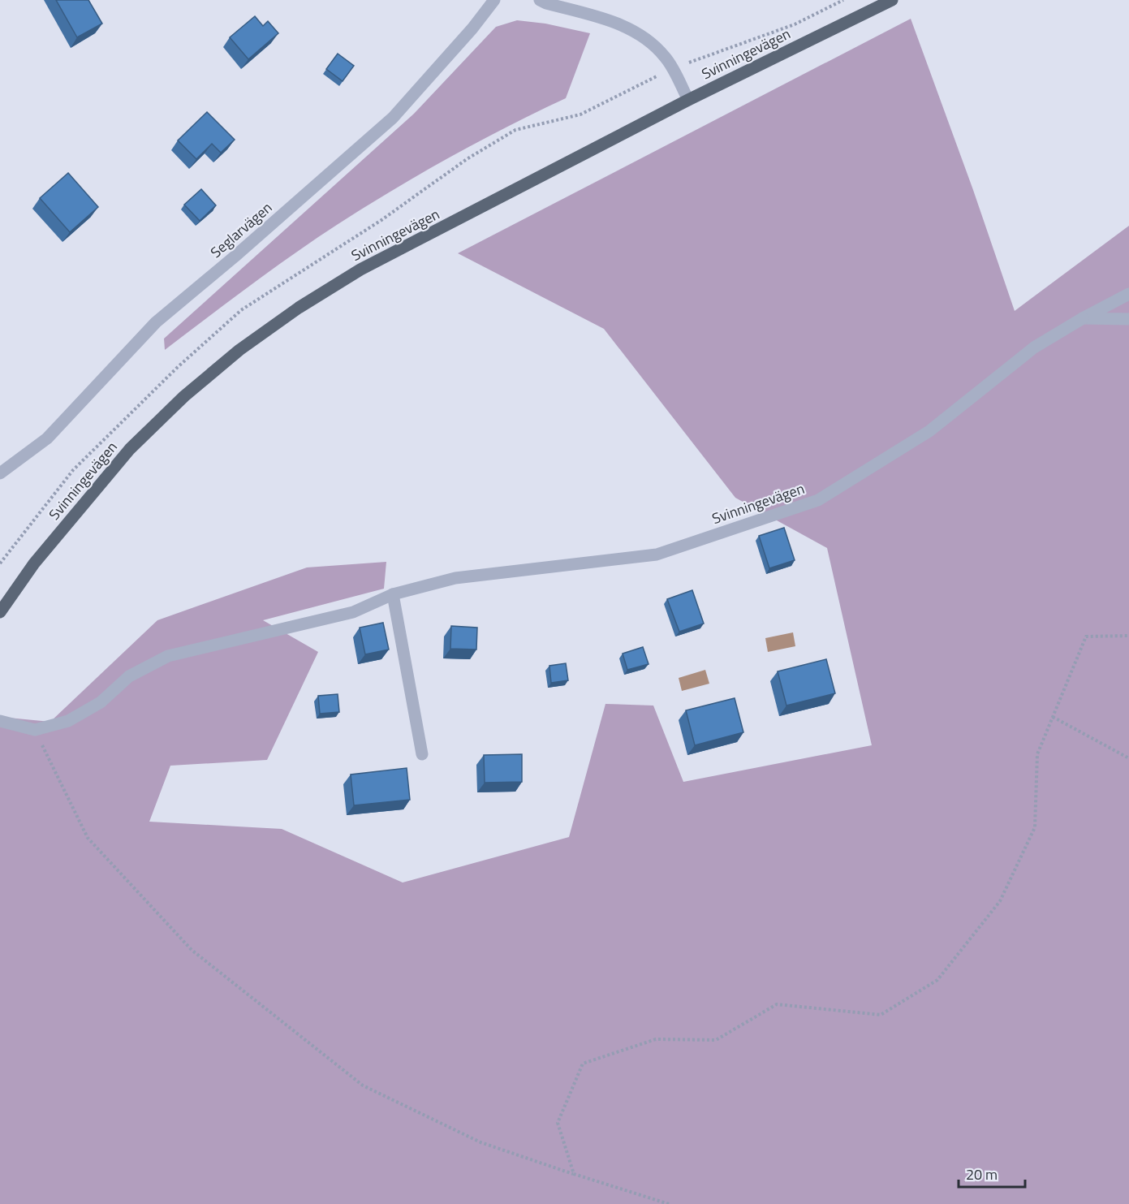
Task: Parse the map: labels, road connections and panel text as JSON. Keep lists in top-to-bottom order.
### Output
{
  "streets": {
    "main road": ["Svinningevägen"],
    "street": ["Seglarvägen"]
  },
  "scale_bar": "20 m"
}
